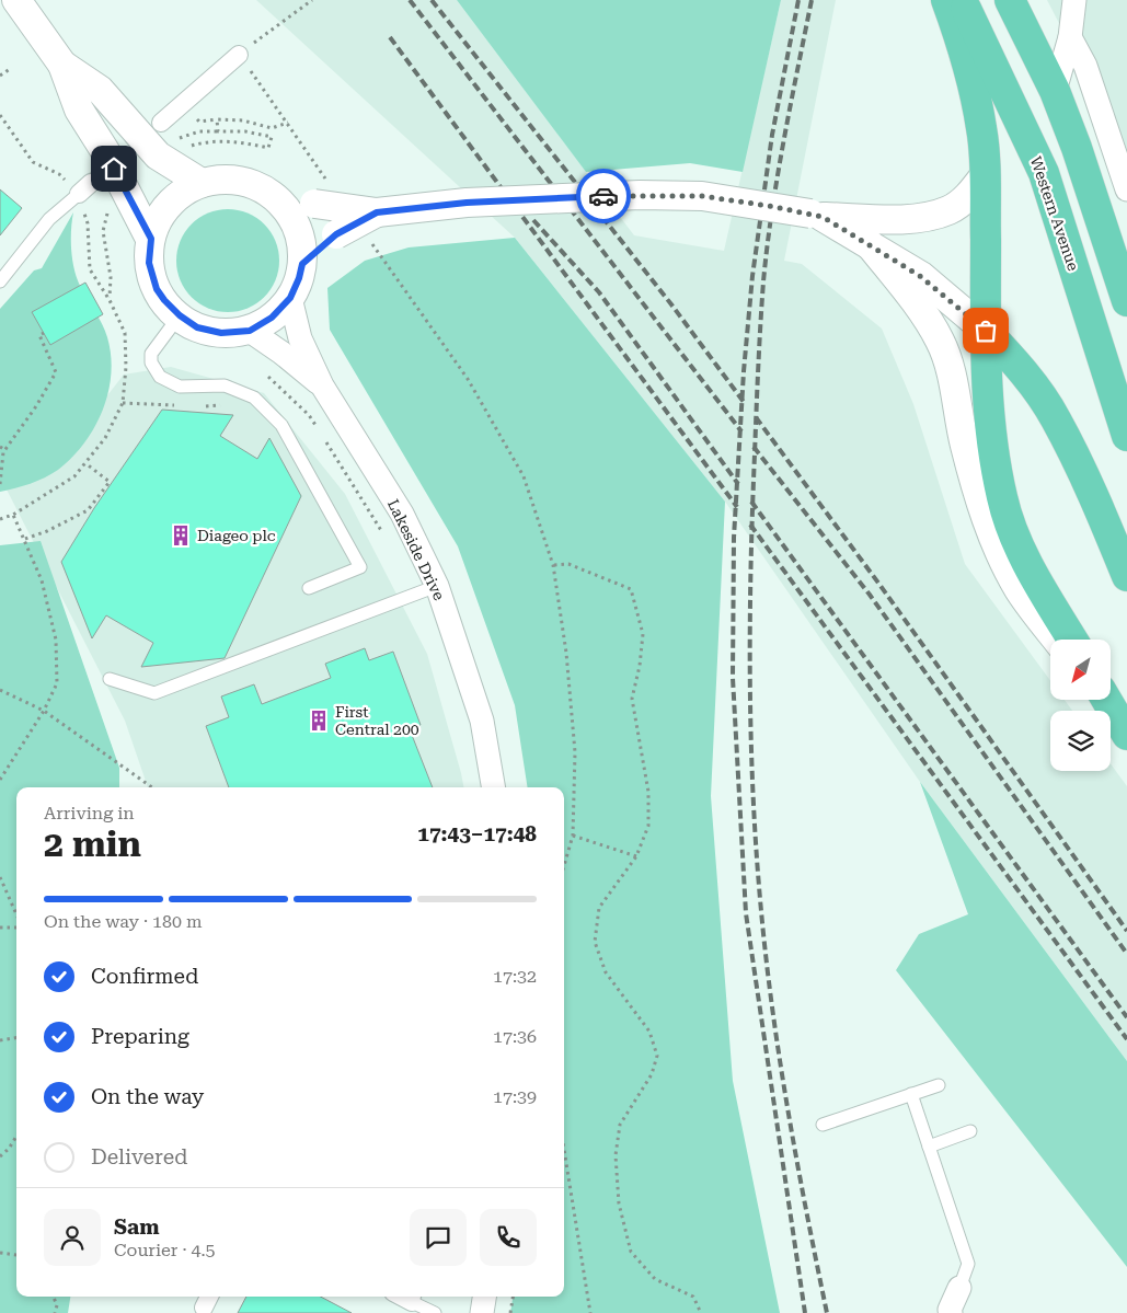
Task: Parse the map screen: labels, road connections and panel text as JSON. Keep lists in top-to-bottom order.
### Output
{
  "streets": {
    "highway": ["Western Avenue"],
    "street": ["Lakeside Drive"]
  },
  "places": {
    "building": ["Diageo plc", "First Central 200"]
  },
  "north": "bottom left",
  "page": {
    "heading": ["2 min", "Arriving in", "17:43–17:48"],
    "panel": ["Sam", "Courier · 4.5"],
    "bar": "On the way · 180 m",
    "list": [
      ["Confirmed", "17:32"],
      ["Preparing", "17:36"],
      ["On the way", "17:39"],
      "Delivered"
    ]
  }
}
